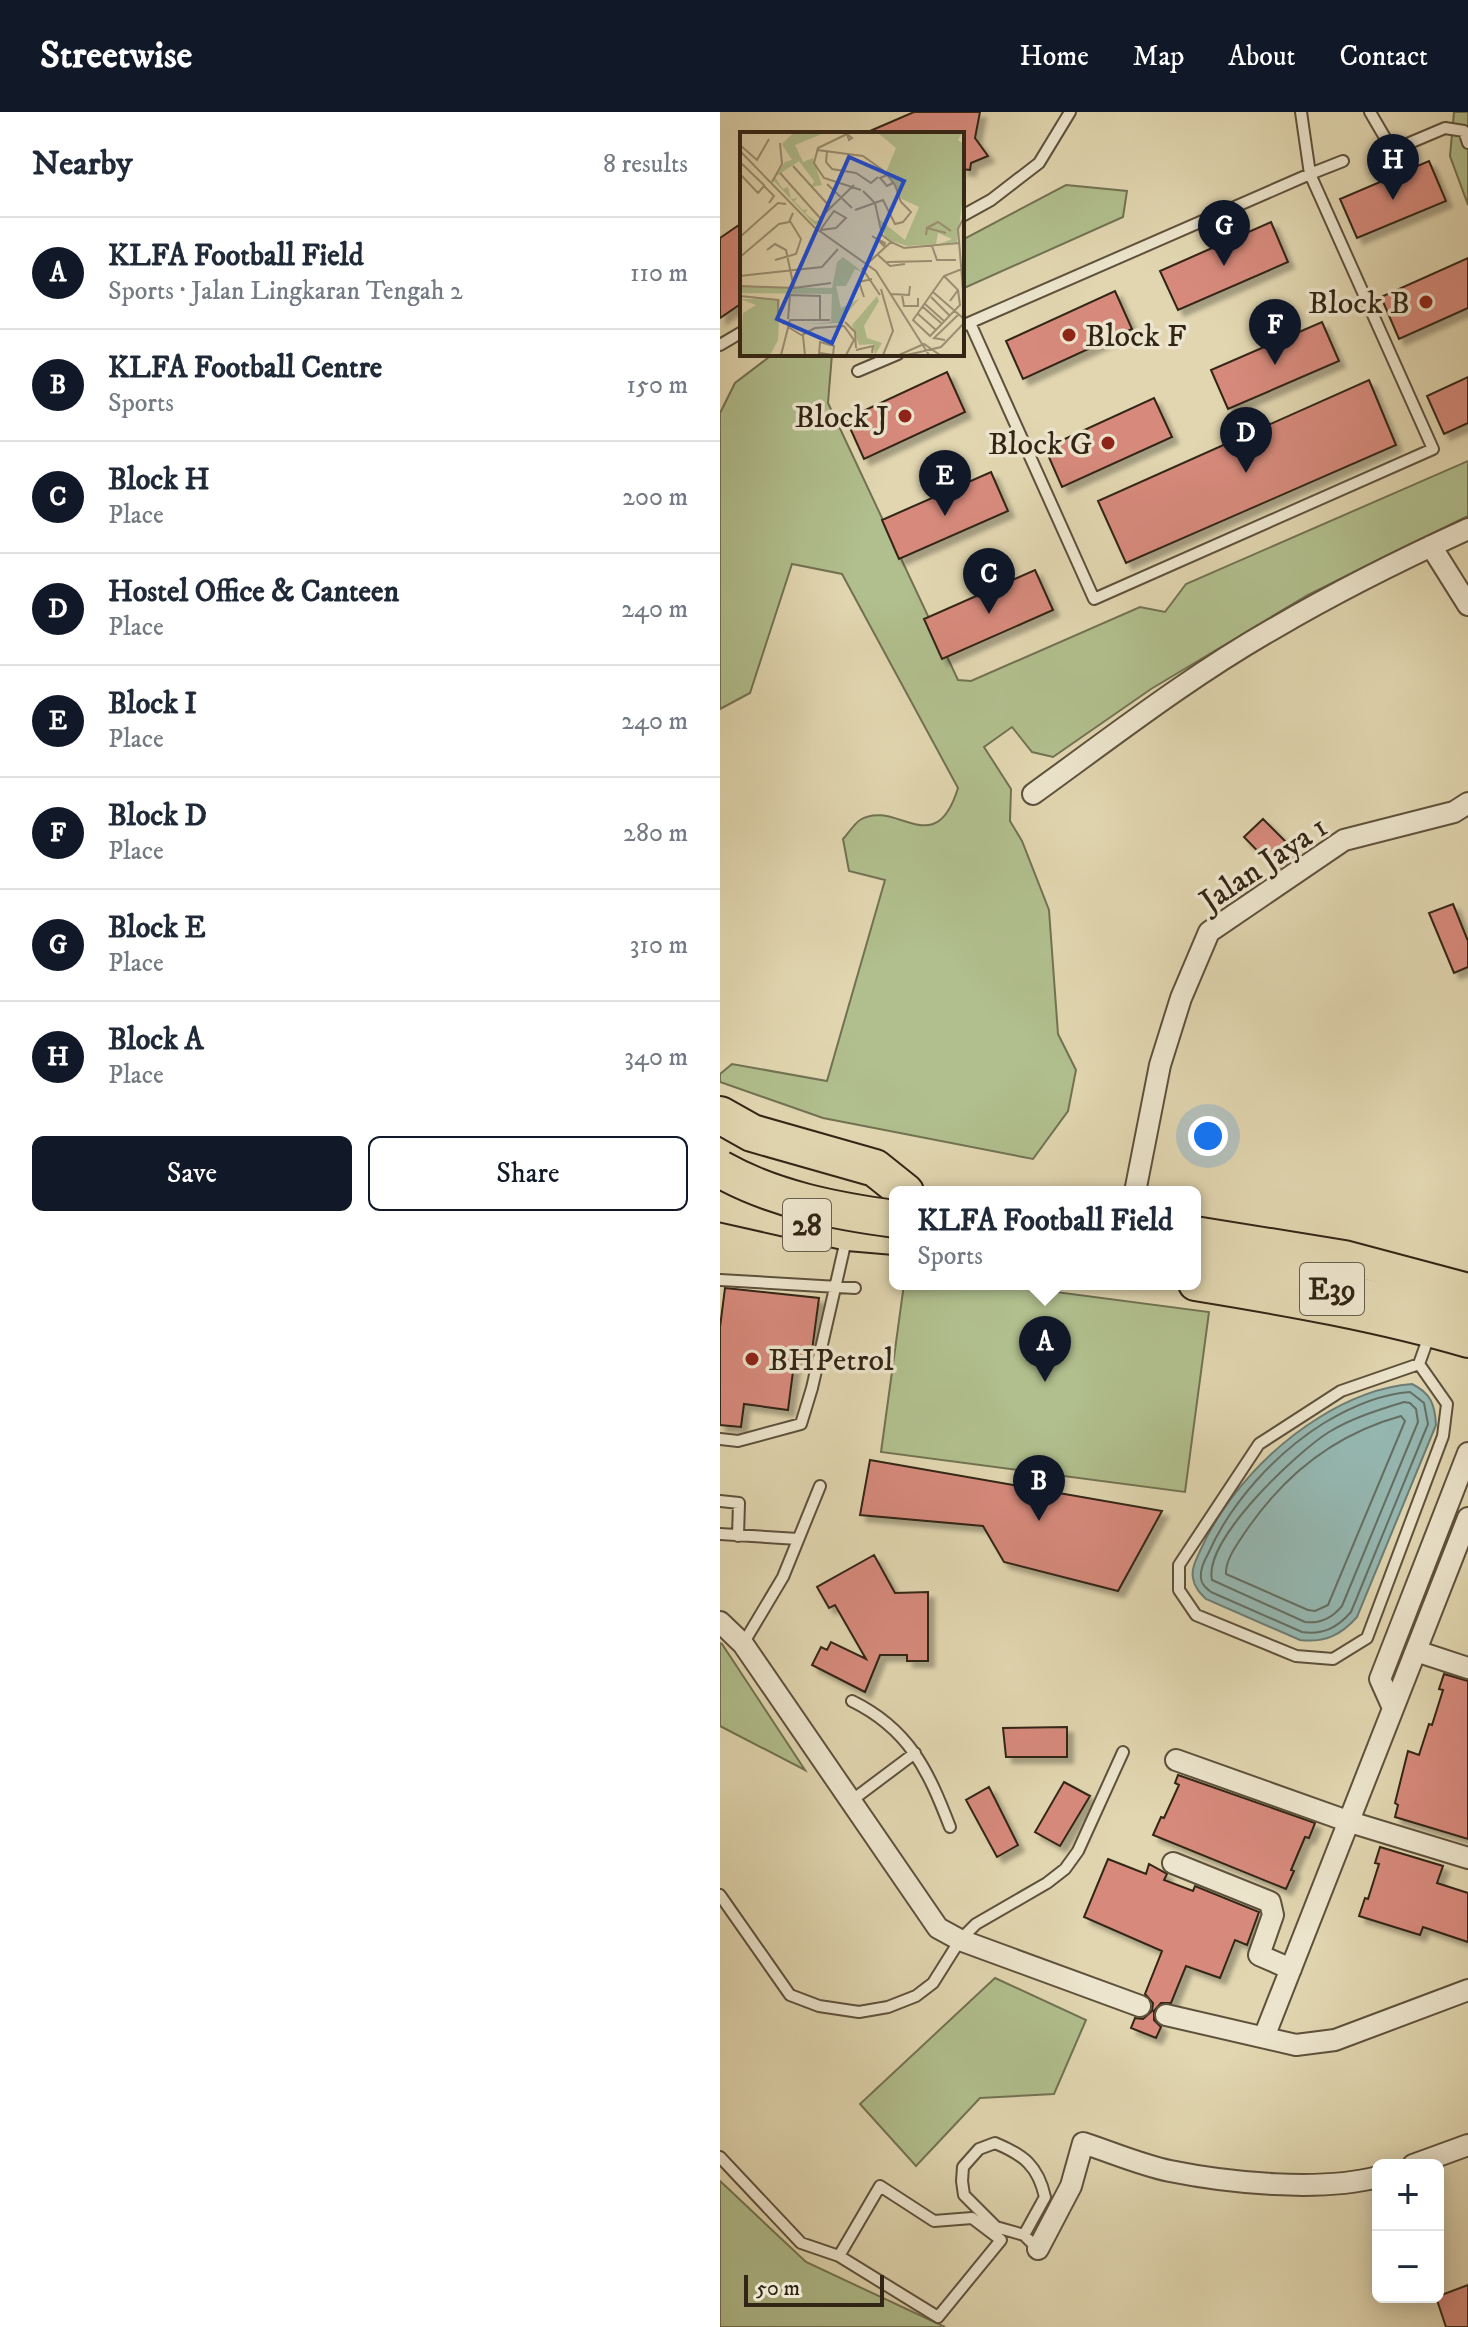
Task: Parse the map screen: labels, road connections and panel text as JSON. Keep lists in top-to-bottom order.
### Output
{
  "streets": {
    "highway": ["28", "E39"],
    "street": ["Jalan Jaya 1"]
  },
  "places": [
    "Block B",
    "Block F",
    "Block J",
    "Block G",
    "BHPetrol"
  ],
  "scale_bar": "50 m",
  "page": {
    "header": "Streetwise",
    "nav": [
      "Home",
      "Map",
      "About",
      "Contact"
    ],
    "heading": ["Nearby", "8 results"],
    "pins": [
      "H",
      "G",
      "F",
      "D",
      "E",
      "C",
      "A",
      "B"
    ],
    "list": [
      {
        "mark": "A",
        "name": "KLFA Football Field",
        "note": "Sports · Jalan Lingkaran Tengah 2",
        "value": "110 m"
      },
      {
        "mark": "B",
        "name": "KLFA Football Centre",
        "note": "Sports",
        "value": "150 m"
      },
      {
        "mark": "C",
        "name": "Block H",
        "note": "Place",
        "value": "200 m"
      },
      {
        "mark": "D",
        "name": "Hostel Office & Canteen",
        "note": "Place",
        "value": "240 m"
      },
      {
        "mark": "E",
        "name": "Block I",
        "note": "Place",
        "value": "240 m"
      },
      {
        "mark": "F",
        "name": "Block D",
        "note": "Place",
        "value": "280 m"
      },
      {
        "mark": "G",
        "name": "Block E",
        "note": "Place",
        "value": "310 m"
      },
      {
        "mark": "H",
        "name": "Block A",
        "note": "Place",
        "value": "340 m"
      }
    ],
    "buttons": ["Save", "Share"],
    "popup": ["KLFA Football Field", "Sports"],
    "map_buttons": ["+", "−"],
    "scale": "50 m"
  }
}
